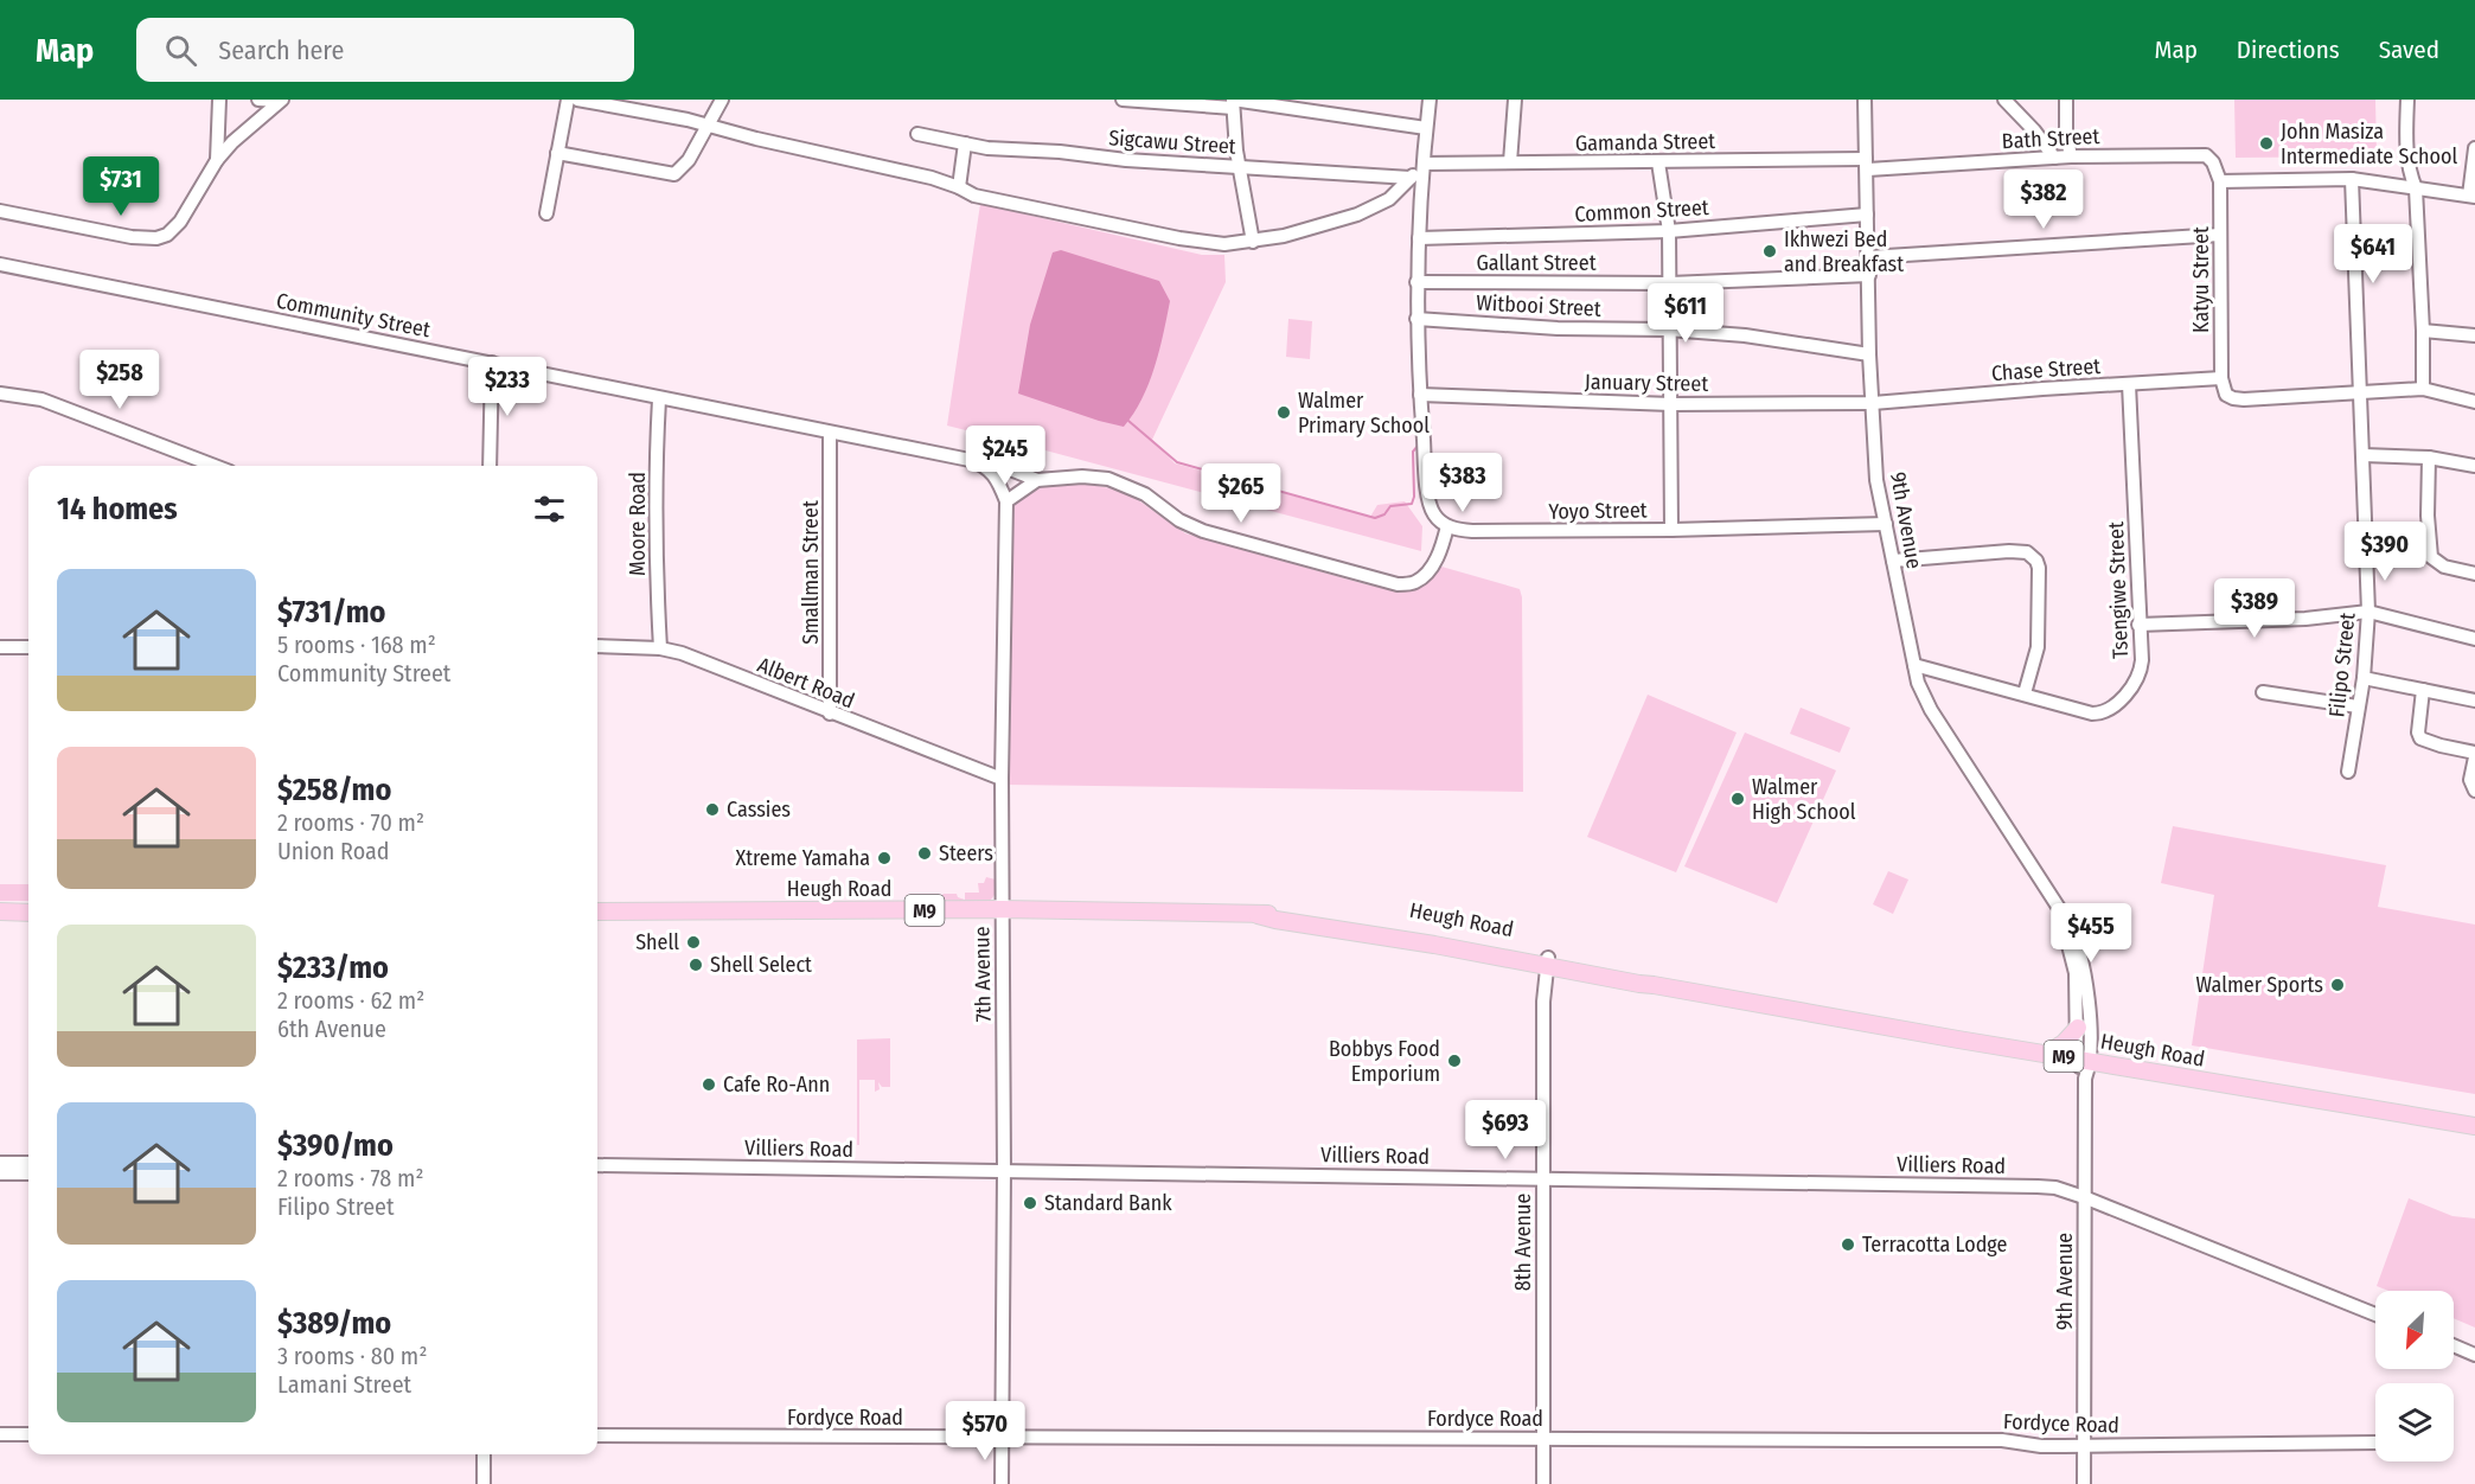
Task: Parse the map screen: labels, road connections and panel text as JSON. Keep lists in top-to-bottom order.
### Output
{
  "streets": {
    "main road": ["Heugh Road", "M9"],
    "street": [
      "Bath Street",
      "Sigcawu Street",
      "Gamanda Street",
      "Common Street",
      "Gallant Street",
      "Katyu Street",
      "Witbooi Street",
      "Community Street",
      "Chase Street",
      "January Street",
      "Yoyo Street",
      "9th Avenue",
      "Moore Road",
      "Smallman Street",
      "Tsengiwe Street",
      "Filipo Street",
      "Albert Road",
      "7th Avenue",
      "Villiers Road",
      "8th Avenue",
      "Fordyce Road"
    ]
  },
  "crossings": [
    ["Bath Street", "Gamanda Street"],
    ["Bath Street", "Katyu Street"],
    ["Bath Street", "9th Avenue"],
    ["Gamanda Street", "9th Avenue"],
    ["Common Street", "9th Avenue"],
    ["Gallant Street", "9th Avenue"],
    ["Katyu Street", "Chase Street"],
    ["Witbooi Street", "9th Avenue"],
    ["Community Street", "Moore Road"],
    ["Community Street", "Smallman Street"],
    ["Community Street", "7th Avenue"],
    ["Chase Street", "January Street"],
    ["Chase Street", "9th Avenue"],
    ["Chase Street", "Tsengiwe Street"],
    ["January Street", "9th Avenue"],
    ["Yoyo Street", "9th Avenue"],
    ["9th Avenue", "Tsengiwe Street"],
    ["9th Avenue", "Heugh Road"],
    ["9th Avenue", "Villiers Road"],
    ["9th Avenue", "Fordyce Road"],
    ["Moore Road", "Albert Road"],
    ["Smallman Street", "Albert Road"],
    ["Albert Road", "7th Avenue"],
    ["Heugh Road", "7th Avenue"],
    ["Heugh Road", "8th Avenue"],
    ["7th Avenue", "Villiers Road"],
    ["7th Avenue", "Fordyce Road"],
    ["Villiers Road", "8th Avenue"],
    ["8th Avenue", "Fordyce Road"]
  ],
  "places": [
    "John Masiza Intermediate School",
    "Ikhwezi Bed and Breakfast",
    "Walmer Primary School",
    "Walmer High School",
    "Cassies",
    "Steers",
    "Xtreme Yamaha",
    "Shell",
    "Shell Select",
    "Walmer Sports",
    "Bobbys Food Emporium",
    "Cafe Ro-Ann",
    "Standard Bank",
    "Terracotta Lodge"
  ],
  "north": "bottom left",
  "page": {
    "header": "Map",
    "search": "Search here",
    "nav": ["Map", "Directions", "Saved"],
    "price": [
      "$731",
      "$382",
      "$641",
      "$611",
      "$258",
      "$233",
      "$245",
      "$383",
      "$265",
      "$390",
      "$389",
      "$455",
      "$693",
      "$570"
    ],
    "heading": "14 homes",
    "list": [
      {
        "name": "$731/mo",
        "note": "5 rooms · 168 m² · Community Street"
      },
      {
        "name": "$258/mo",
        "note": "2 rooms · 70 m² · Union Road"
      },
      {
        "name": "$233/mo",
        "note": "2 rooms · 62 m² · 6th Avenue"
      },
      {
        "name": "$390/mo",
        "note": "2 rooms · 78 m² · Filipo Street"
      },
      {
        "name": "$389/mo",
        "note": "3 rooms · 80 m² · Lamani Street"
      }
    ]
  }
}
